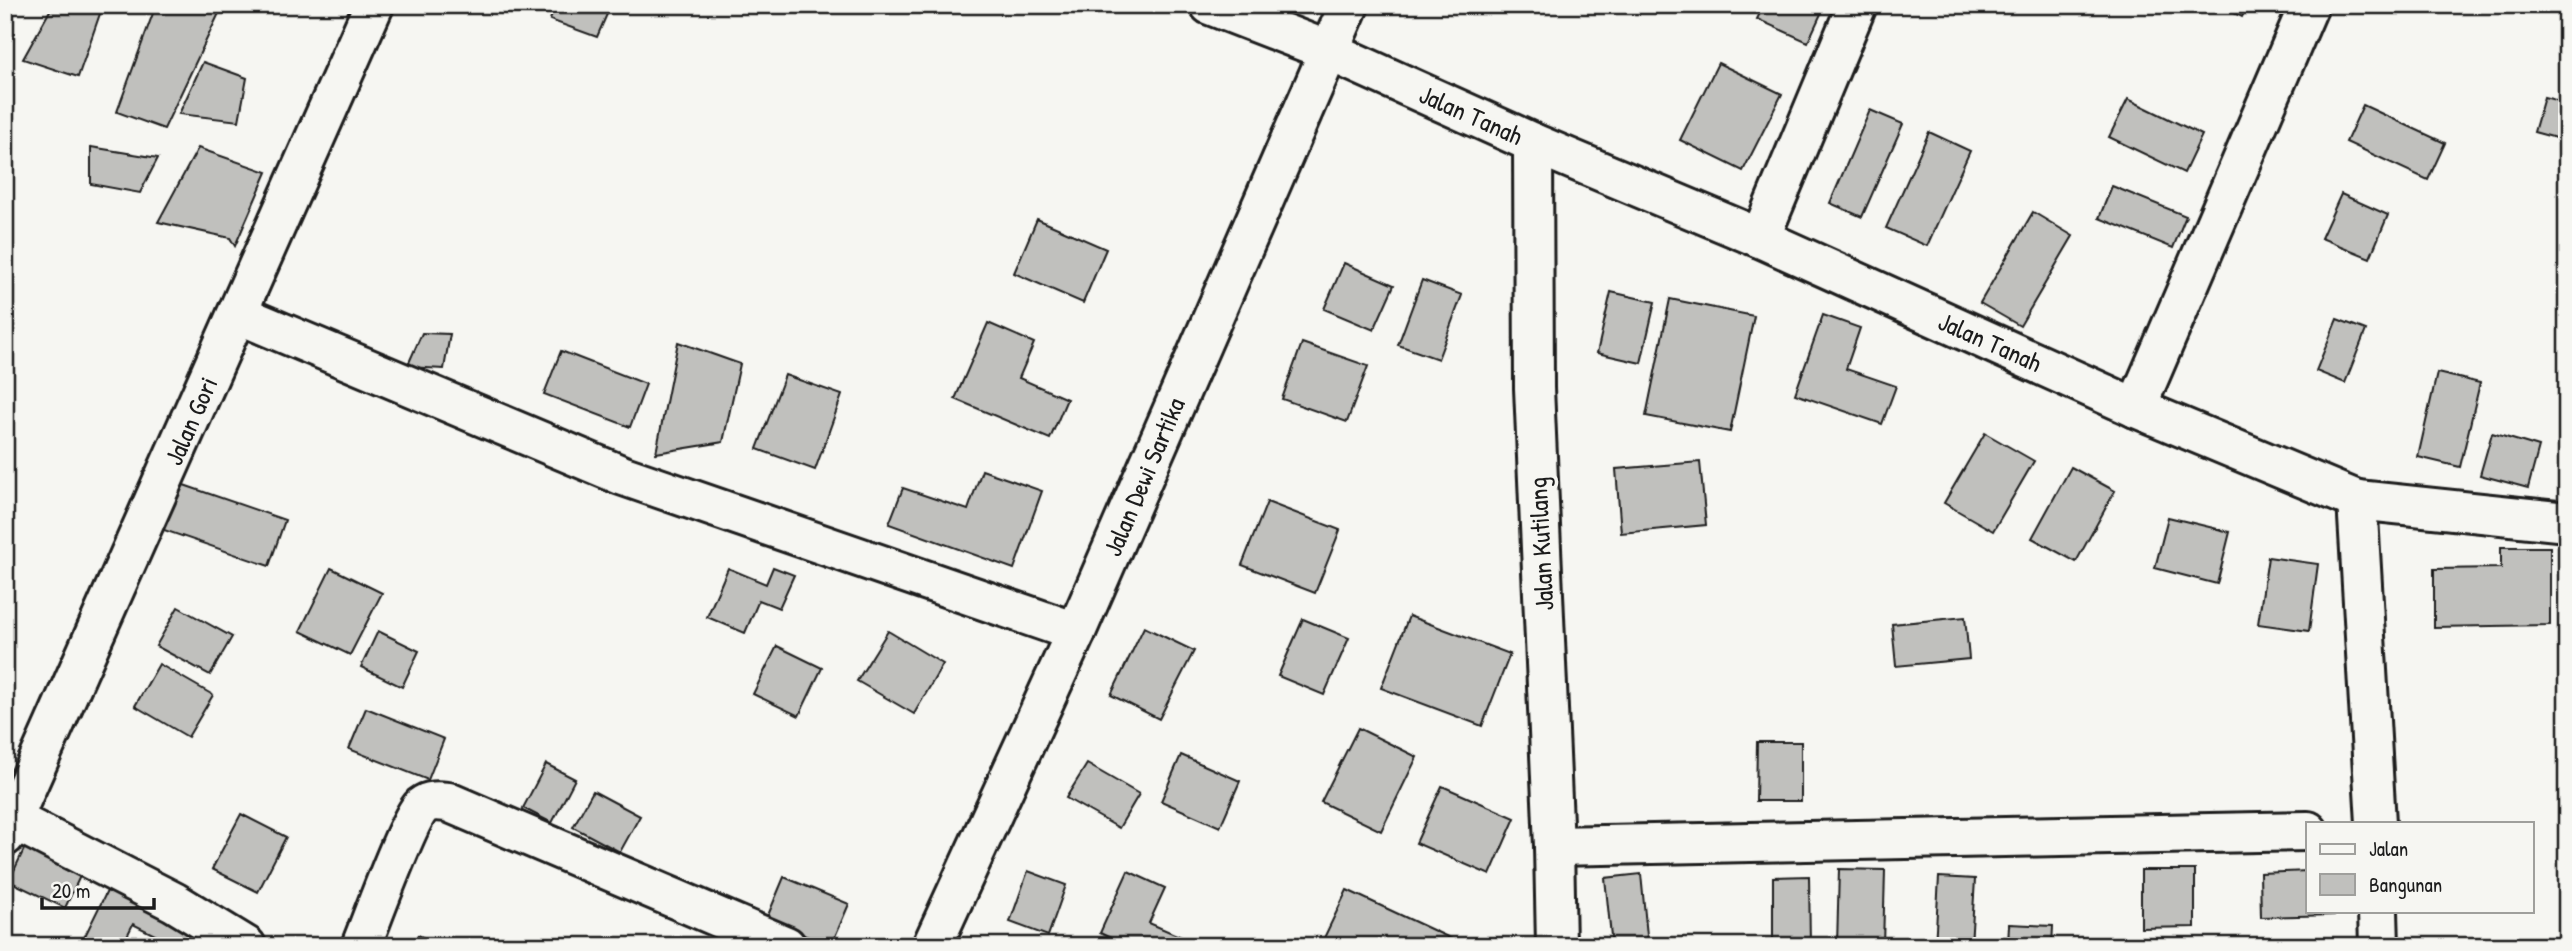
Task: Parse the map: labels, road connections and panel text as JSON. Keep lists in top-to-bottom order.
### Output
{
  "streets": {
    "street": [
      "Jalan Tanah",
      "Jalan Gori",
      "Jalan Dewi Sartika",
      "Jalan Kutilang"
    ]
  },
  "crossings": [
    ["Jalan Tanah", "Jalan Dewi Sartika"],
    ["Jalan Tanah", "Jalan Kutilang"]
  ],
  "legend": ["Jalan", "Bangunan"],
  "scale_bar": "20 m"
}
